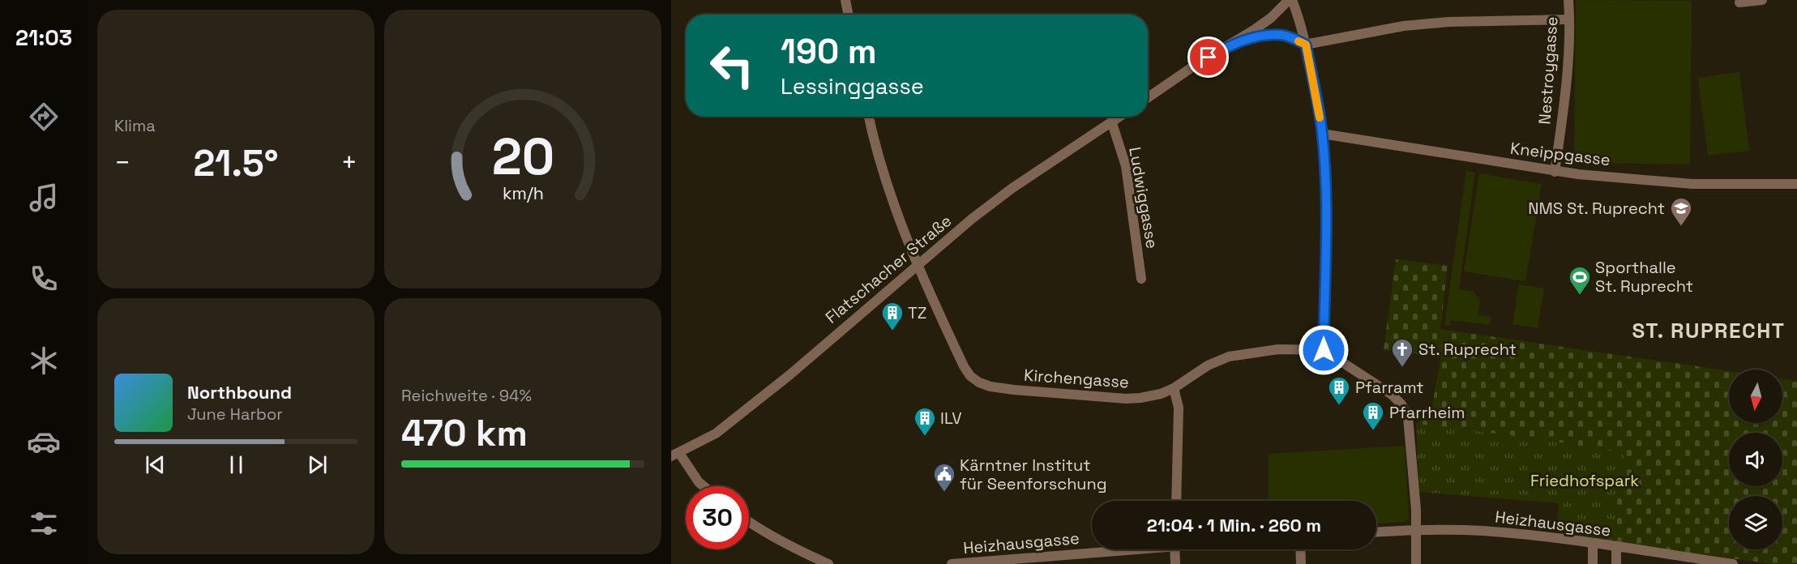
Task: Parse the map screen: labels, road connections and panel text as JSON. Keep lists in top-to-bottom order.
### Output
{
  "streets": {
    "street": [
      "Nestroygasse",
      "Kneippgasse",
      "Ludwiggasse",
      "Flatschacher Straße",
      "Kirchengasse",
      "Heizhausgasse"
    ]
  },
  "crossings": [
    ["Nestroygasse", "Kneippgasse"],
    ["Ludwiggasse", "Flatschacher Straße"],
    ["Flatschacher Straße", "Kirchengasse"]
  ],
  "districts": ["ST. RUPRECHT"],
  "parks": ["Friedhofspark"],
  "places": {
    "school or university": ["NMS St. Ruprecht"],
    "sports": ["Sporthalle St. Ruprecht"],
    "building": [
      "TZ",
      "Pfarramt",
      "Pfarrheim",
      "ILV"
    ],
    "church": ["St. Ruprecht"],
    "public building": ["Kärntner Institut für Seenforschung"]
  },
  "north": "bottom",
  "page": {
    "tabs": "21:03",
    "tile": [
      "Klima",
      ["Reichweite · 94%", "470 km"]
    ],
    "turn": ["190 m", "Lessinggasse"],
    "heat": ["−", "21.5°", "+"],
    "song": ["Northbound", "June Harbor"],
    "limit": "30",
    "trip": "21:04 · 1 Min. · 260 m",
    "gauge": ["20", "km/h"]
  }
}
